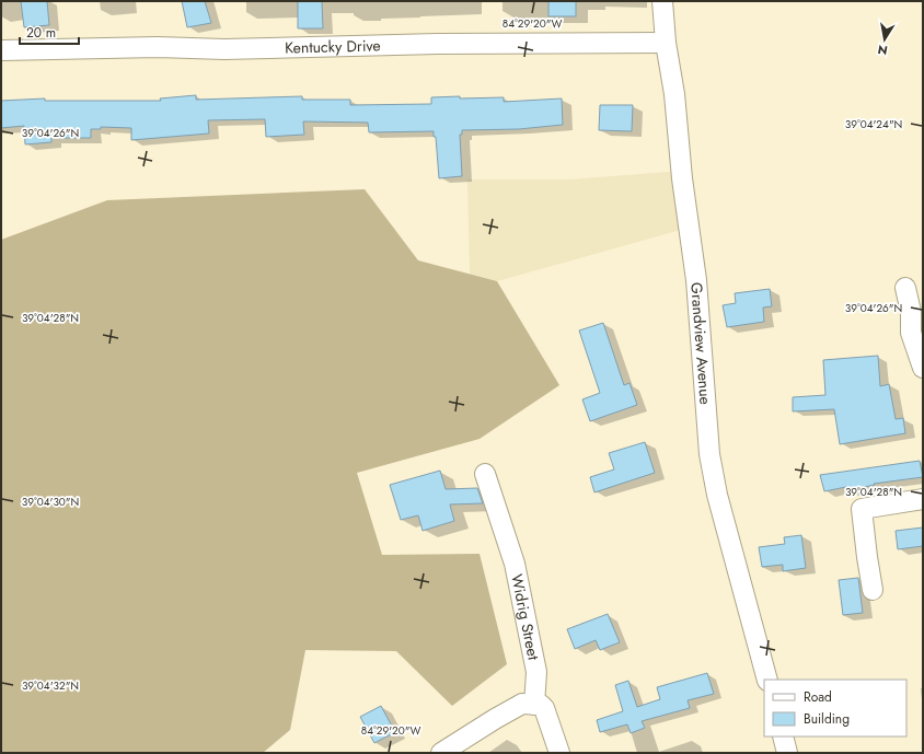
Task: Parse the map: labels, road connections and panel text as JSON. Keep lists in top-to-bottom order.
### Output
{
  "streets": {
    "street": ["Kentucky Drive", "Grandview Avenue", "Widrig Street"]
  },
  "crossings": [
    ["Kentucky Drive", "Grandview Avenue"]
  ],
  "legend": ["Road", "Building"],
  "scale_bar": "20 m",
  "north": "bottom",
  "coordinates": [
    "84°29'20\"W",
    "39°04'24\"N",
    "39°04'26\"N",
    "39°04'28\"N",
    "39°04'30\"N",
    "39°04'32\"N"
  ]
}
